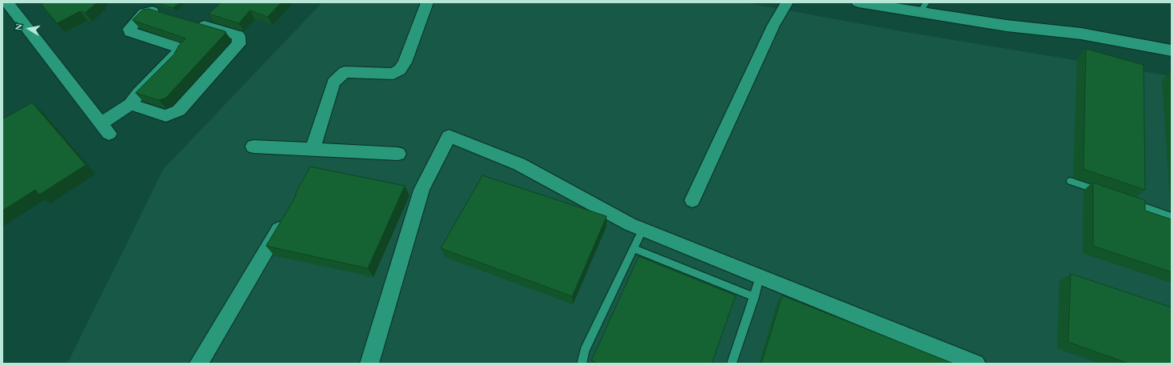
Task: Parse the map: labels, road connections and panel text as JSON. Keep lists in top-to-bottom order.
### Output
{
  "north": "left"
}
